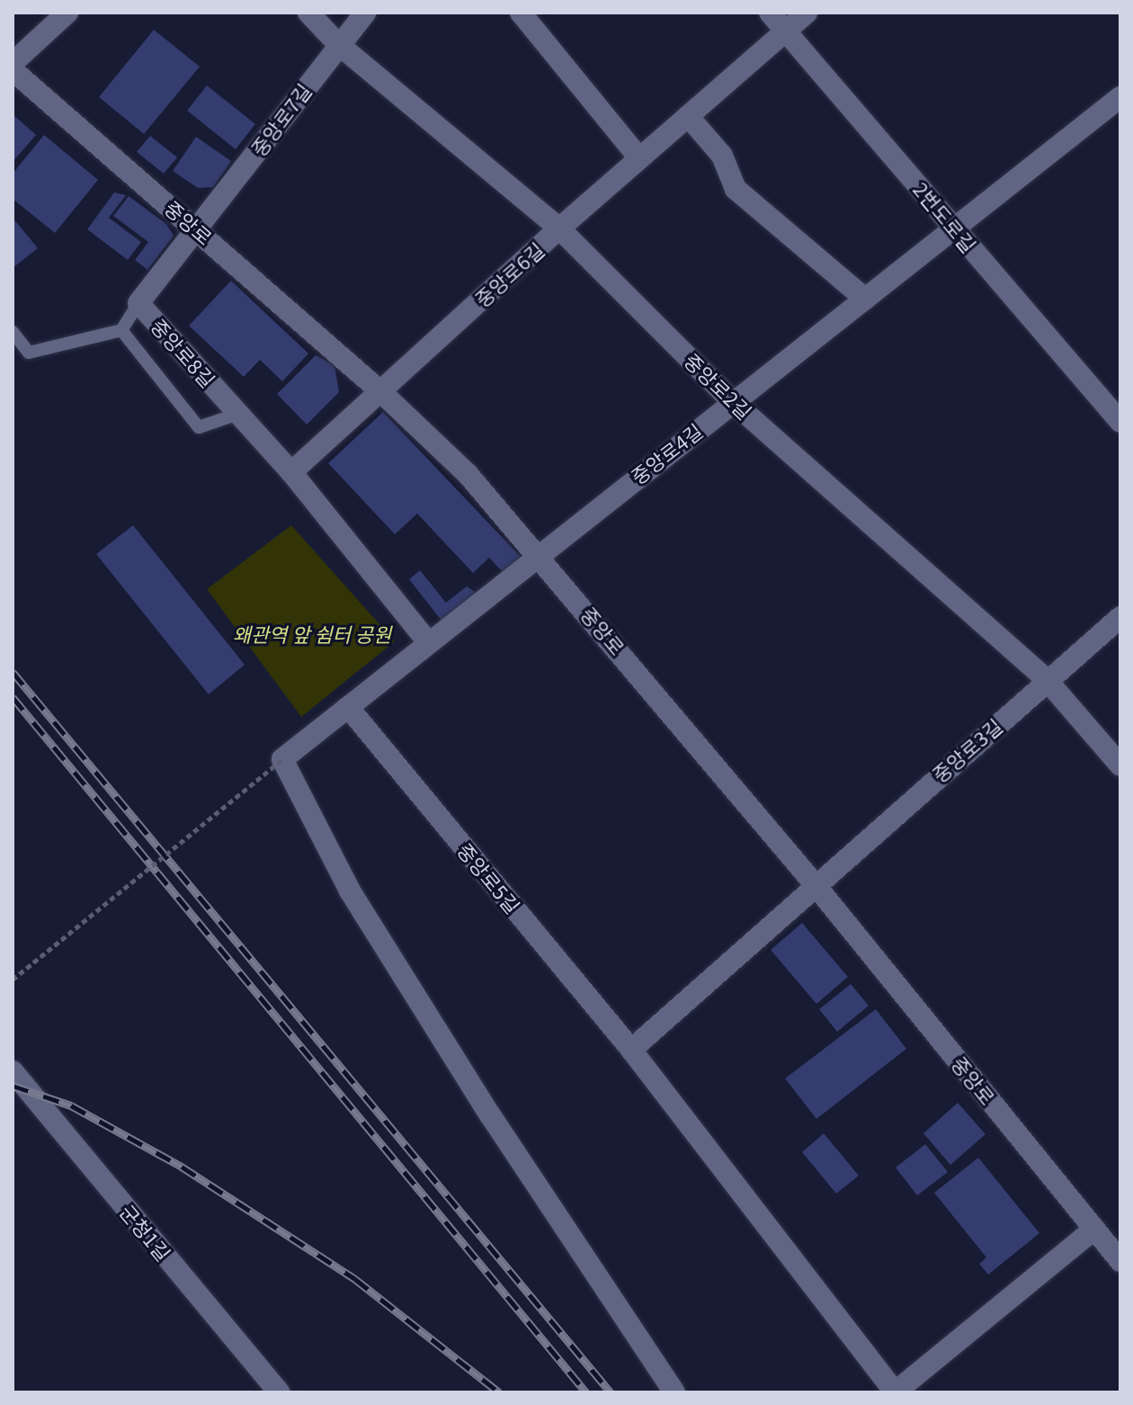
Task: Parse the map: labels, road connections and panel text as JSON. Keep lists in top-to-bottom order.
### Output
{
  "streets": {
    "street": [
      "중앙로7길",
      "2번도로길",
      "중앙로",
      "중앙로6길",
      "중앙로8길",
      "중앙로2길",
      "중앙로4길",
      "중앙로3길",
      "중앙로5길",
      "군청1길"
    ]
  },
  "crossings": [
    ["중앙로7길", "중앙로"],
    ["중앙로7길", "중앙로8길"],
    ["중앙로7길", "중앙로2길"],
    ["2번도로길", "중앙로6길"],
    ["2번도로길", "중앙로4길"],
    ["중앙로", "중앙로6길"],
    ["중앙로", "중앙로8길"],
    ["중앙로", "중앙로4길"],
    ["중앙로", "중앙로3길"],
    ["중앙로6길", "중앙로8길"],
    ["중앙로6길", "중앙로2길"],
    ["중앙로8길", "중앙로4길"],
    ["중앙로2길", "중앙로4길"],
    ["중앙로2길", "중앙로3길"],
    ["중앙로4길", "중앙로5길"]
  ],
  "parks": ["왜관역 앞 쉼터 공원"]
}
